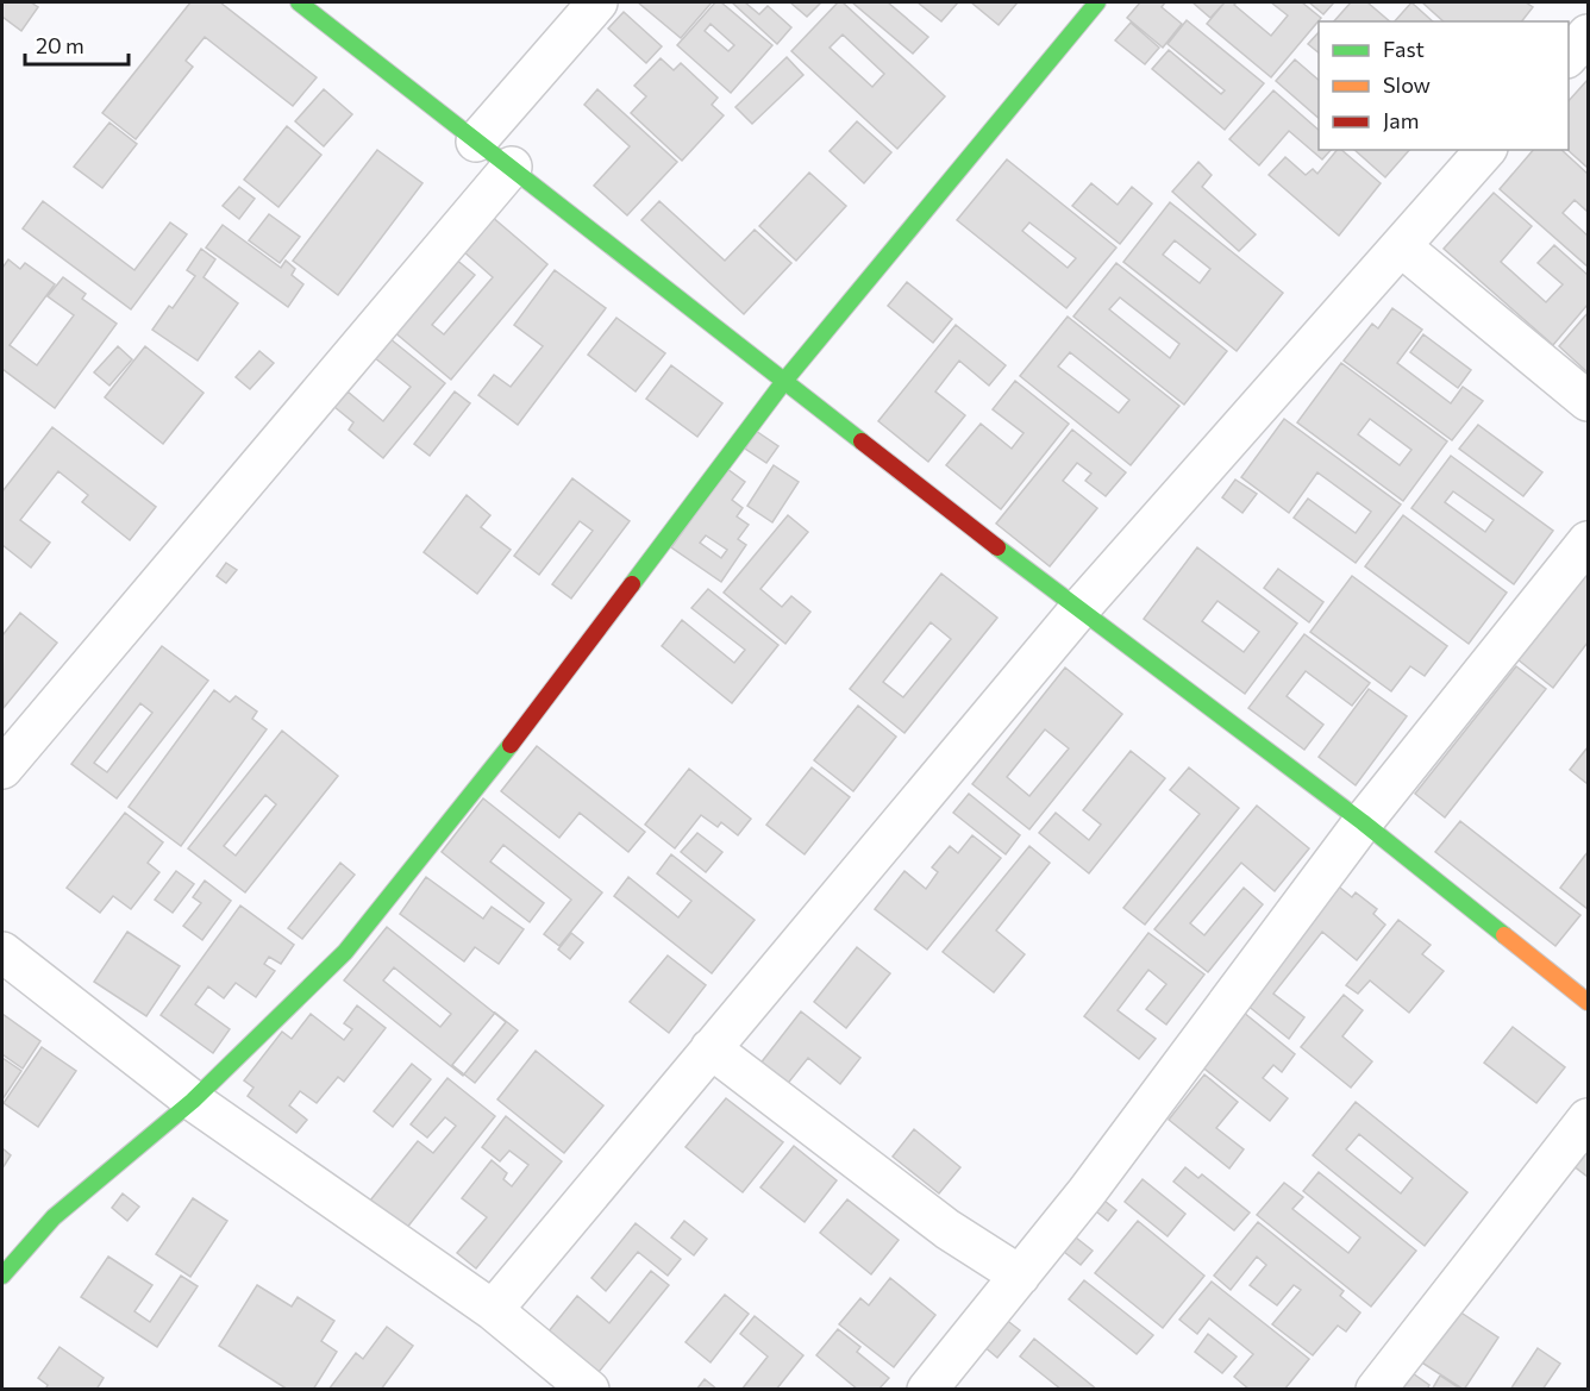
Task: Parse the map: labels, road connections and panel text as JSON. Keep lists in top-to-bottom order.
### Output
{
  "legend": ["Fast", "Slow", "Jam"],
  "scale_bar": "20 m"
}
